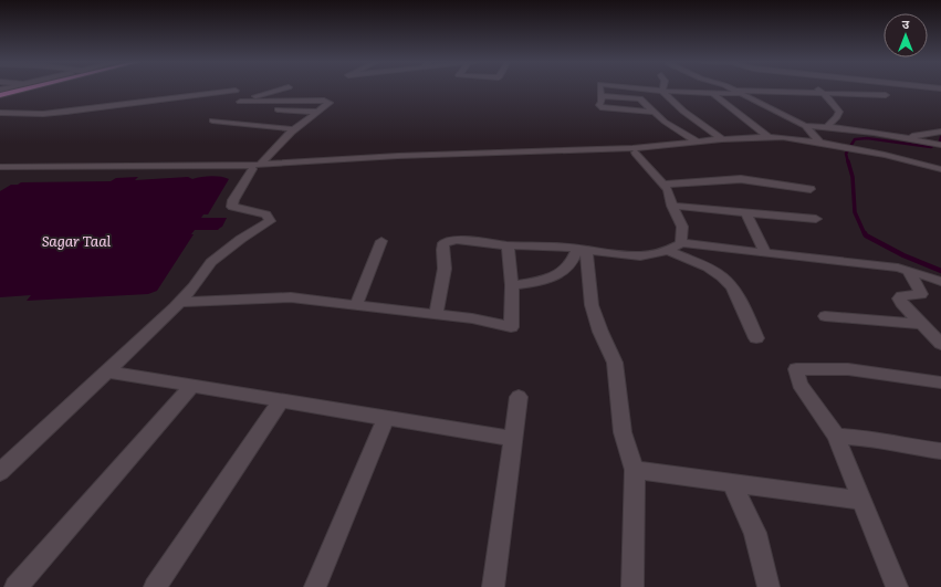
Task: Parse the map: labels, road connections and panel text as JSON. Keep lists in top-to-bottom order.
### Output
{
  "water": ["Sagar Taal"],
  "north": "top"
}
